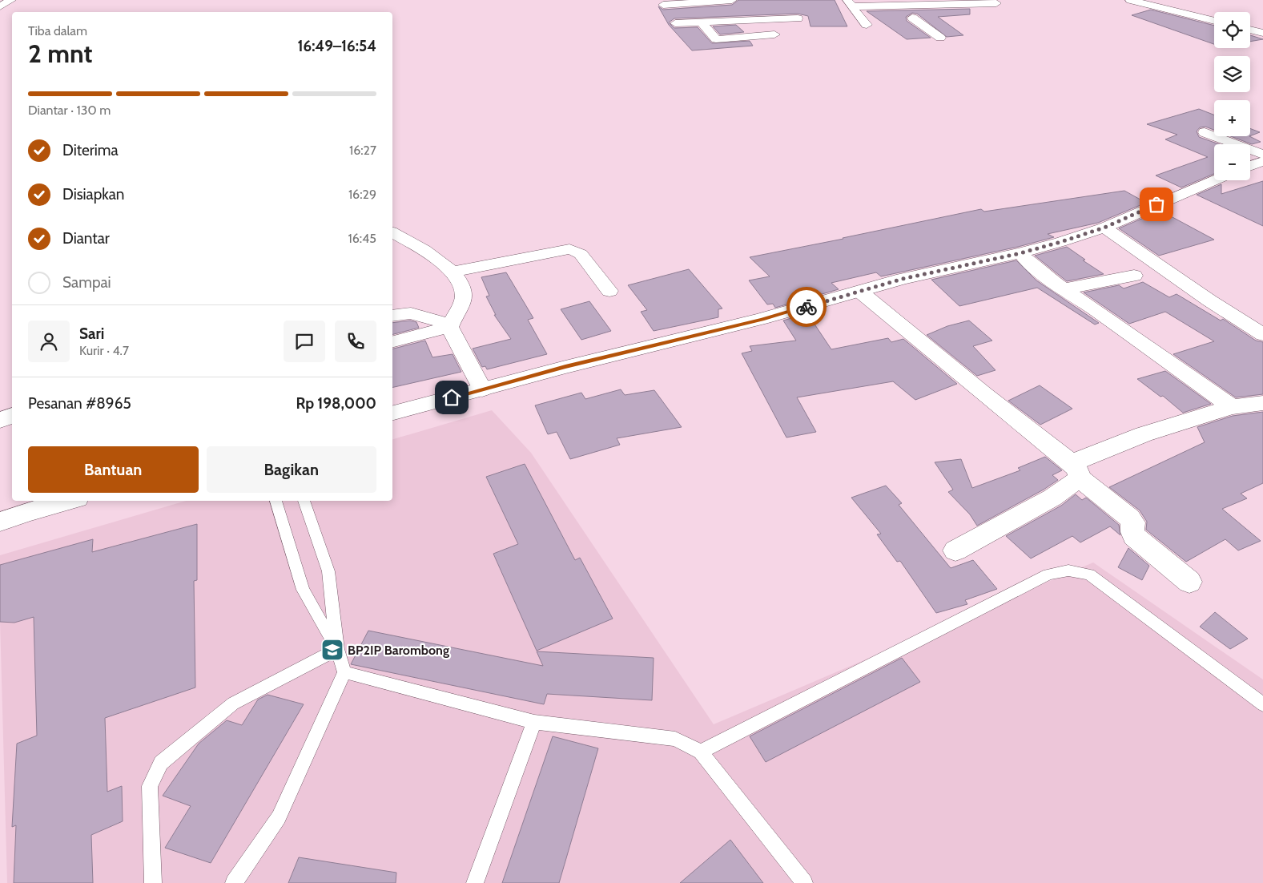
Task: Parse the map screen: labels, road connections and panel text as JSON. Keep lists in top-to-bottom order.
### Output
{
  "places": {
    "school or university": ["BP2IP Barombong"]
  },
  "page": {
    "map_buttons": ["+", "−"],
    "heading": ["2 mnt", "Tiba dalam", "16:49–16:54"],
    "panel": [
      "Sari",
      "Kurir · 4.7",
      "Pesanan #8965",
      "Rp 198,000"
    ],
    "bar": "Diantar · 130 m",
    "list": [
      ["Diterima", "16:27"],
      ["Disiapkan", "16:29"],
      ["Diantar", "16:45"],
      "Sampai"
    ],
    "buttons": ["Bantuan", "Bagikan"]
  }
}
